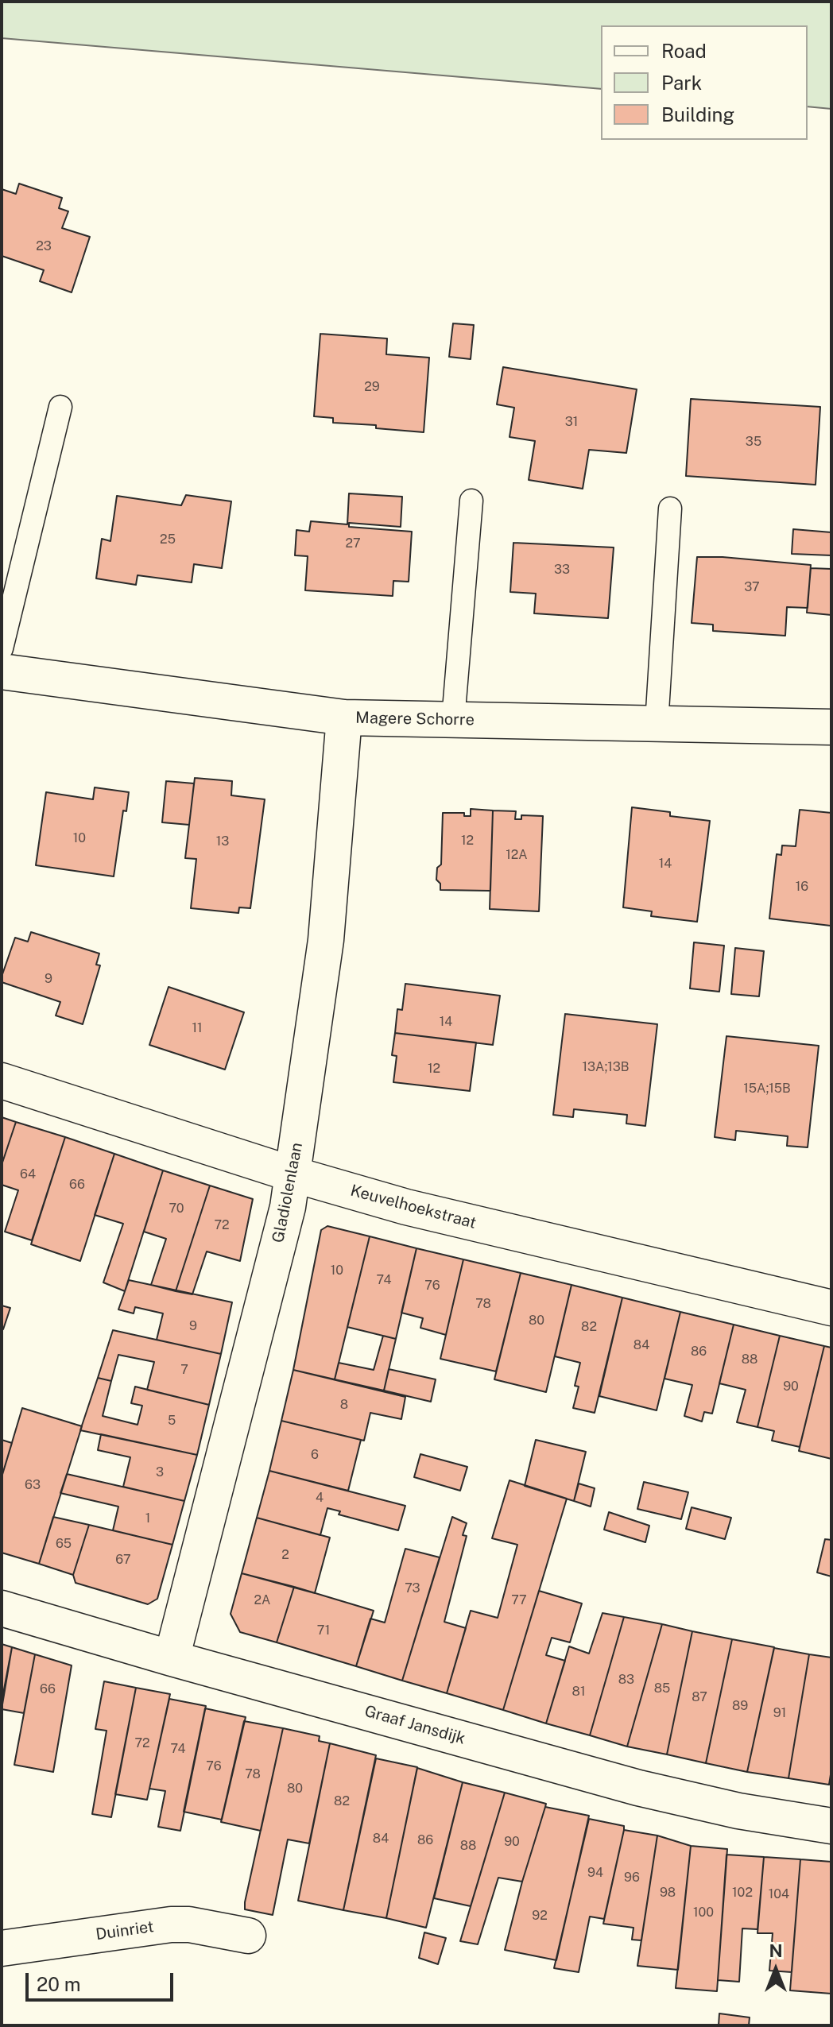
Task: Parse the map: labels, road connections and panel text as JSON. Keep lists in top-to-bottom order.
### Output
{
  "streets": {
    "street": [
      "Magere Schorre",
      "Gladiolenlaan",
      "Keuvelhoekstraat",
      "Graaf Jansdijk",
      "Duinriet"
    ]
  },
  "crossings": [
    ["Magere Schorre", "Gladiolenlaan"],
    ["Gladiolenlaan", "Keuvelhoekstraat"],
    ["Gladiolenlaan", "Graaf Jansdijk"]
  ],
  "house_numbers": [
    "23",
    "29",
    "31",
    "35",
    "25",
    "27",
    "33",
    "37",
    "10",
    "12",
    "13",
    "12A",
    "14",
    "16",
    "9",
    "14",
    "11",
    "13A;13B",
    "12",
    "15A;15B",
    "64",
    "66",
    "70",
    "72",
    "10",
    "74",
    "76",
    "78",
    "80",
    "9",
    "82",
    "84",
    "86",
    "88",
    "7",
    "90",
    "8",
    "5",
    "6",
    "3",
    "63",
    "4",
    "1",
    "65",
    "2",
    "67",
    "73",
    "2A",
    "77",
    "71",
    "83",
    "85",
    "66",
    "81",
    "87",
    "89",
    "91",
    "72",
    "74",
    "76",
    "78",
    "80",
    "82",
    "84",
    "86",
    "90",
    "88",
    "94",
    "96",
    "98",
    "102",
    "104",
    "100",
    "92"
  ],
  "legend": ["Road", "Park", "Building"],
  "scale_bar": "20 m",
  "north": "top"
}
